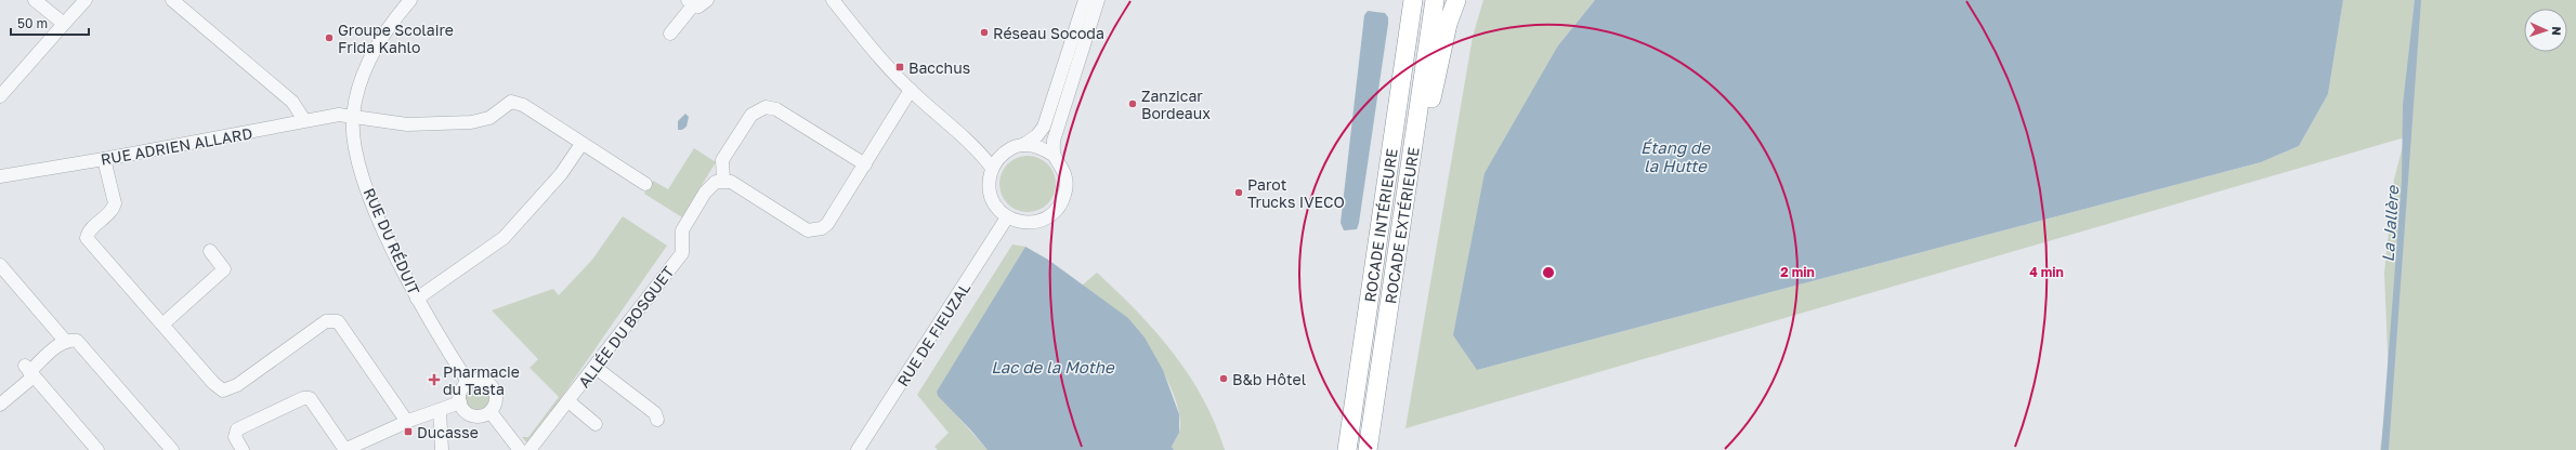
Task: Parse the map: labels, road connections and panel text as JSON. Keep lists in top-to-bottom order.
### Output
{
  "streets": {
    "highway": ["ROCADE INTÉRIEURE", "ROCADE EXTÉRIEURE"],
    "street": [
      "RUE ADRIEN ALLARD",
      "RUE DU RÉDUIT",
      "ALLÉE DU BOSQUET",
      "RUE DE FIEUZAL"
    ]
  },
  "crossings": [
    ["RUE ADRIEN ALLARD", "RUE DU RÉDUIT"]
  ],
  "water": ["Étang de la Hutte", "La Jallère", "Lac de la Mothe"],
  "places": {
    "other": [
      "Réseau Socoda",
      "Groupe Scolaire Frida Kahlo",
      "Zanzicar Bordeaux",
      "Parot Trucks IVECO",
      "B&b Hôtel"
    ],
    "transit": ["Bacchus", "Ducasse"],
    "health": ["Pharmacie du Tasta"]
  },
  "scale_bar": "50 m",
  "north": "right",
  "rings": ["2 min", "4 min"]
}
